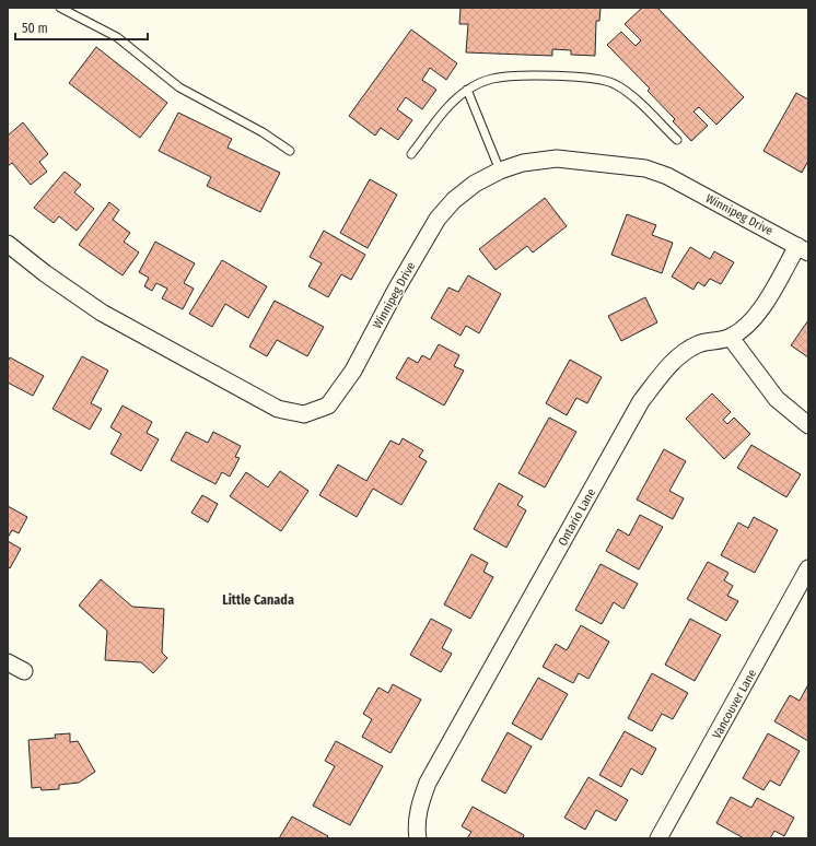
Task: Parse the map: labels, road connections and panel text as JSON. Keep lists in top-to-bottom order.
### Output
{
  "streets": {
    "street": ["Winnipeg Drive", "Ontario Lane", "Vancouver Lane"]
  },
  "crossings": [
    ["Winnipeg Drive", "Ontario Lane"]
  ],
  "districts": ["Little Canada"],
  "scale_bar": "50 m"
}
